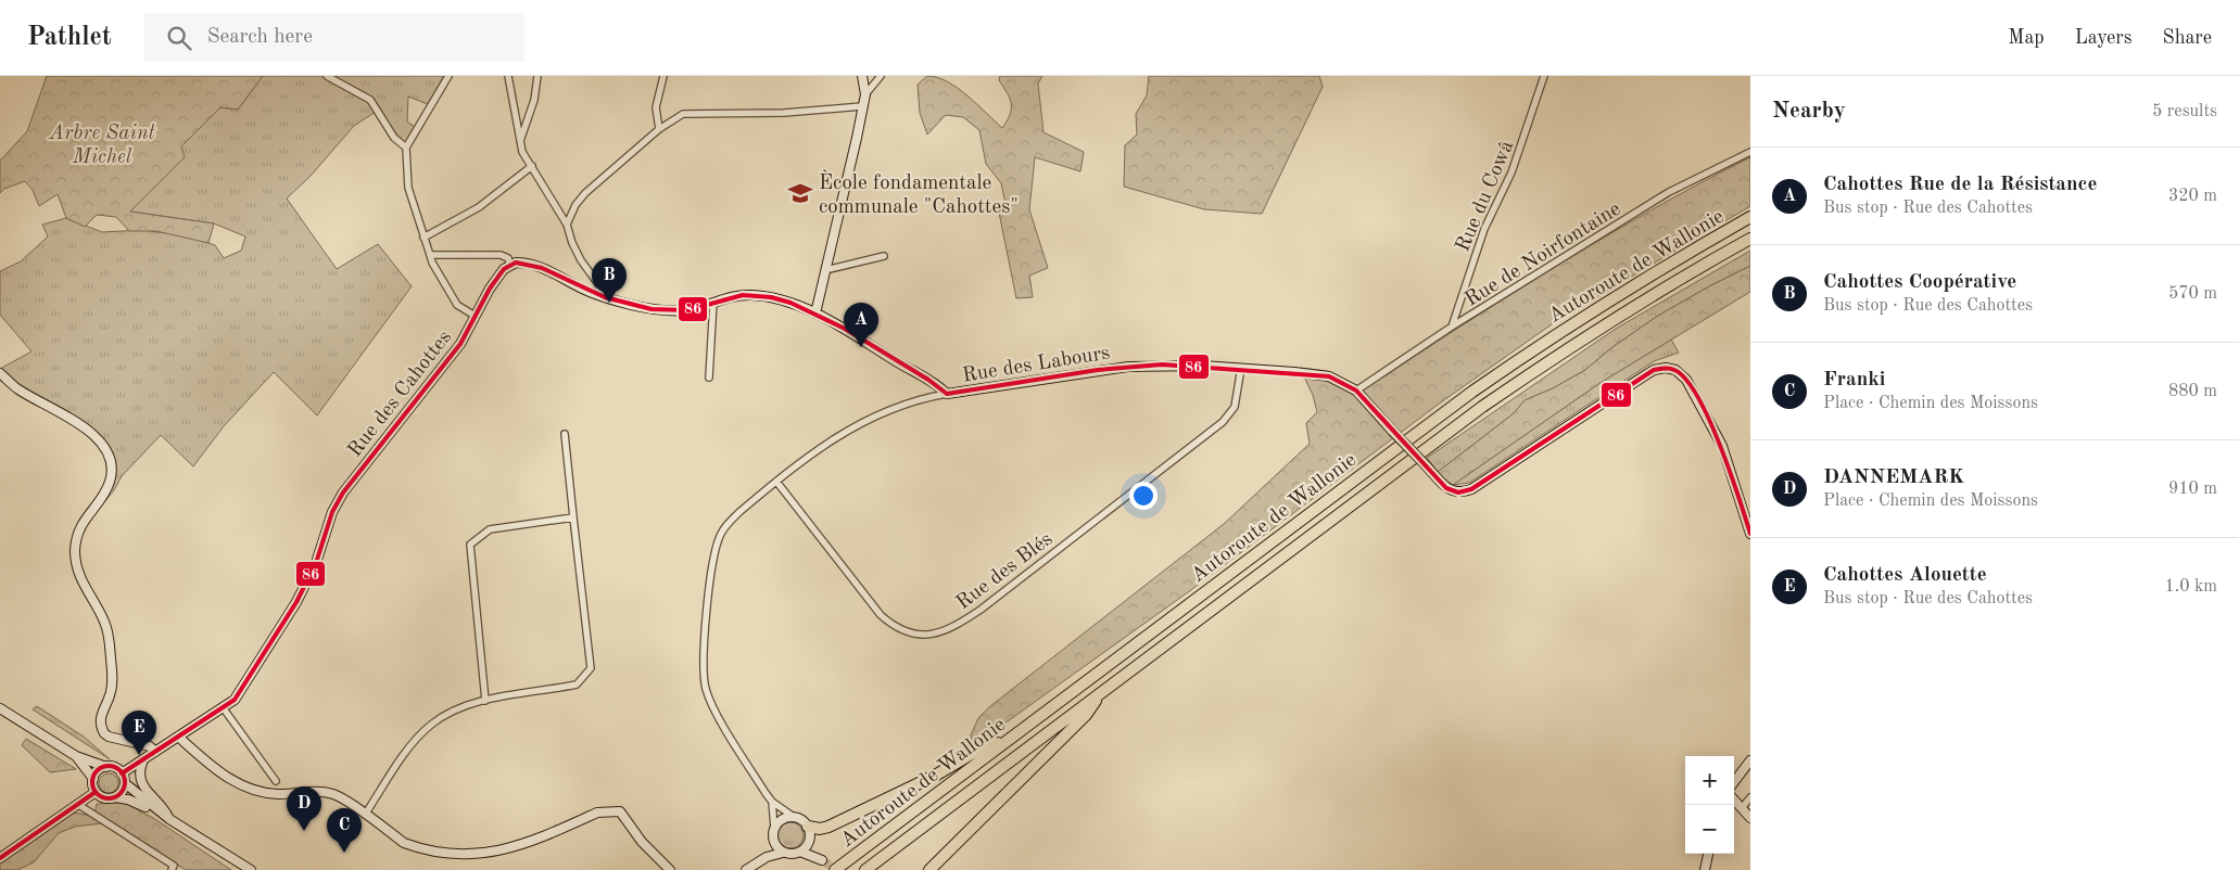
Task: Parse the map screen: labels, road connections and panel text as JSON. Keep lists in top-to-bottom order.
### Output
{
  "streets": {
    "highway": ["Autoroute de Wallonie"],
    "street": [
      "Rue du Cowâ",
      "Rue de Noirfontaine",
      "Rue des Labours",
      "Rue des Cahottes",
      "Rue des Blés"
    ]
  },
  "crossings": [
    ["Rue du Cowâ", "Rue de Noirfontaine"],
    ["Rue de Noirfontaine", "Rue des Labours"],
    ["Rue des Labours", "Rue des Blés"]
  ],
  "parks": ["Arbre Saint Michel"],
  "places": {
    "school or university": ["Ècole fondamentale communale \"Cahottes\""]
  },
  "lines": ["transit line 86"],
  "page": {
    "header": "Pathlet",
    "search": "Search here",
    "nav": ["Map", "Layers", "Share"],
    "heading": ["Nearby", "5 results"],
    "list": [
      {
        "mark": "A",
        "name": "Cahottes Rue de la Résistance",
        "note": "Bus stop · Rue des Cahottes",
        "value": "320 m"
      },
      {
        "mark": "B",
        "name": "Cahottes Coopérative",
        "note": "Bus stop · Rue des Cahottes",
        "value": "570 m"
      },
      {
        "mark": "C",
        "name": "Franki",
        "note": "Place · Chemin des Moissons",
        "value": "880 m"
      },
      {
        "mark": "D",
        "name": "DANNEMARK",
        "note": "Place · Chemin des Moissons",
        "value": "910 m"
      },
      {
        "mark": "E",
        "name": "Cahottes Alouette",
        "note": "Bus stop · Rue des Cahottes",
        "value": "1.0 km"
      }
    ],
    "pins": [
      "B",
      "A",
      "E",
      "D",
      "C"
    ],
    "map_buttons": ["+", "−"]
  }
}
